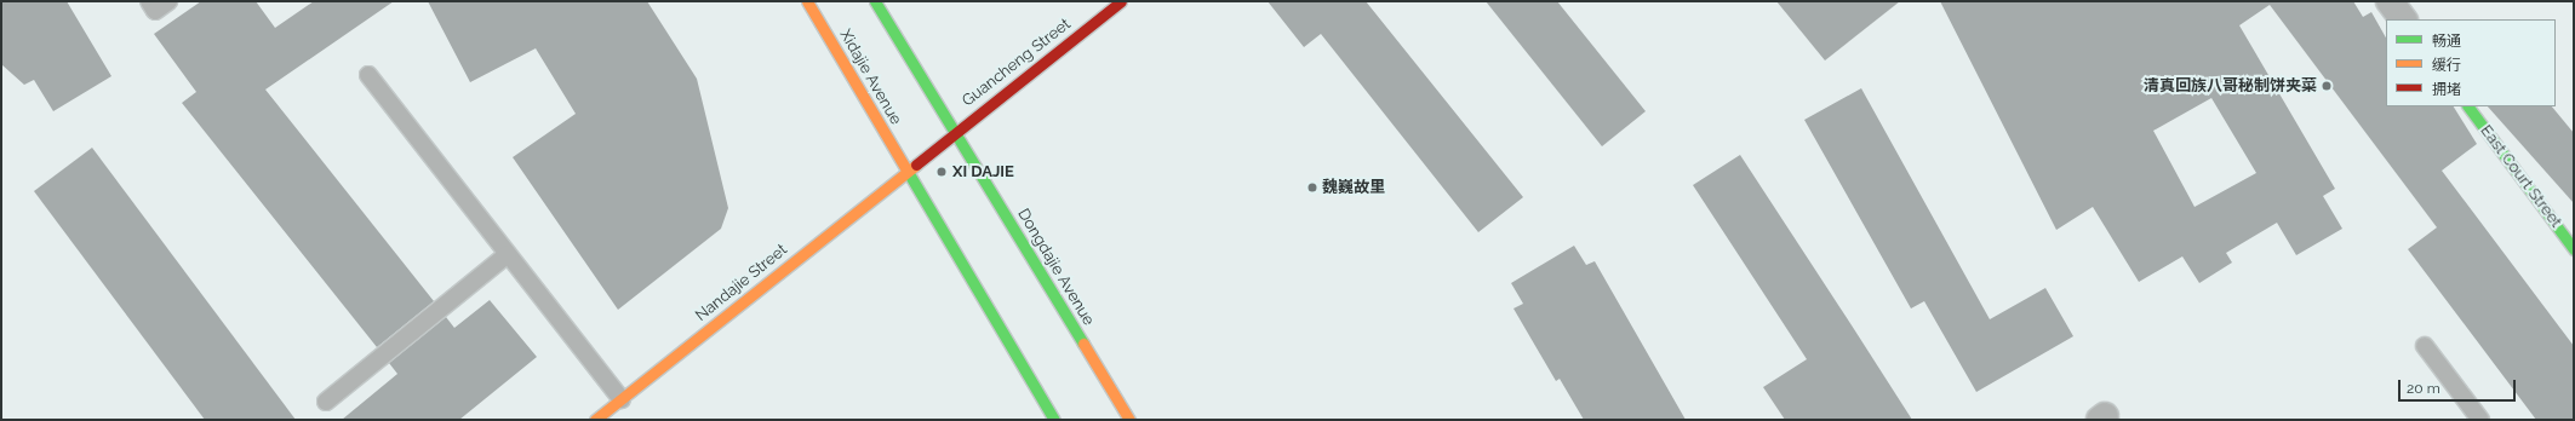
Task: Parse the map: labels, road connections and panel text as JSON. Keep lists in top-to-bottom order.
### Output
{
  "streets": {
    "main road": [
      "Guancheng Street",
      "Xidajie Avenue",
      "East Court Street",
      "Dongdajie Avenue",
      "Nandajie Street"
    ]
  },
  "crossings": [
    ["Guancheng Street", "Xidajie Avenue"],
    ["Guancheng Street", "Dongdajie Avenue"],
    ["Guancheng Street", "Nandajie Street"],
    ["Xidajie Avenue", "Nandajie Street"]
  ],
  "places": ["清真回族八哥秘制饼夹菜", "XI DAJIE", "魏巍故里"],
  "legend": ["畅通", "缓行", "拥堵"],
  "scale_bar": "20 m"
}
